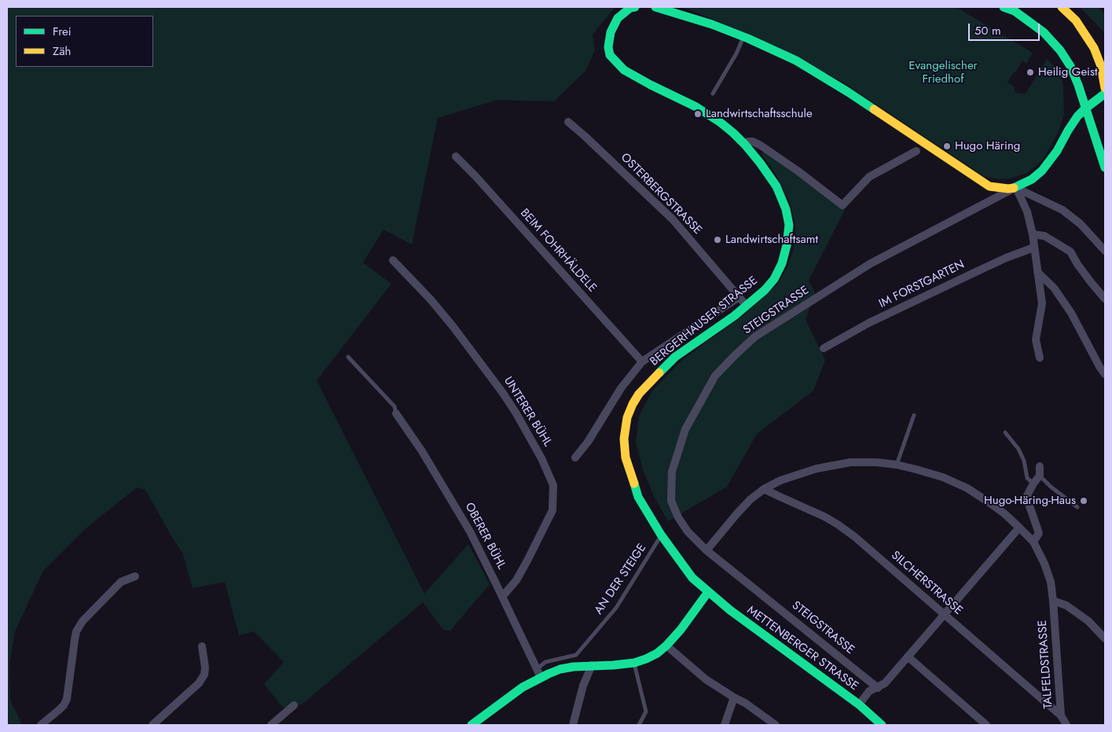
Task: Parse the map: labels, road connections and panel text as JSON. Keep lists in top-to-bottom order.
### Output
{
  "streets": {
    "main road": ["BERGERHAUSER STRASSE", "METTENBERGER STRASSE"],
    "street": [
      "OSTERBERGSTRASSE",
      "BEIM FOHRHÄLDELE",
      "IM FORSTGARTEN",
      "STEIGSTRASSE",
      "UNTERER BÜHL",
      "OBERER BÜHL",
      "SILCHERSTRASSE",
      "TALFELDSTRASSE"
    ],
    "lane": ["AN DER STEIGE"]
  },
  "crossings": [
    ["OSTERBERGSTRASSE", "BERGERHAUSER STRASSE"],
    ["STEIGSTRASSE", "TALFELDSTRASSE"],
    ["BERGERHAUSER STRASSE", "AN DER STEIGE"],
    ["BERGERHAUSER STRASSE", "METTENBERGER STRASSE"],
    ["UNTERER BÜHL", "OBERER BÜHL"],
    ["OBERER BÜHL", "AN DER STEIGE"],
    ["SILCHERSTRASSE", "TALFELDSTRASSE"]
  ],
  "parks": ["Evangelischer Friedhof"],
  "places": [
    "Heilig Geist",
    "Landwirtschaftsschule",
    "Hugo Häring",
    "Landwirtschaftsamt",
    "Hugo-Häring-Haus"
  ],
  "legend": ["Frei", "Zäh"],
  "scale_bar": "50 m"
}
